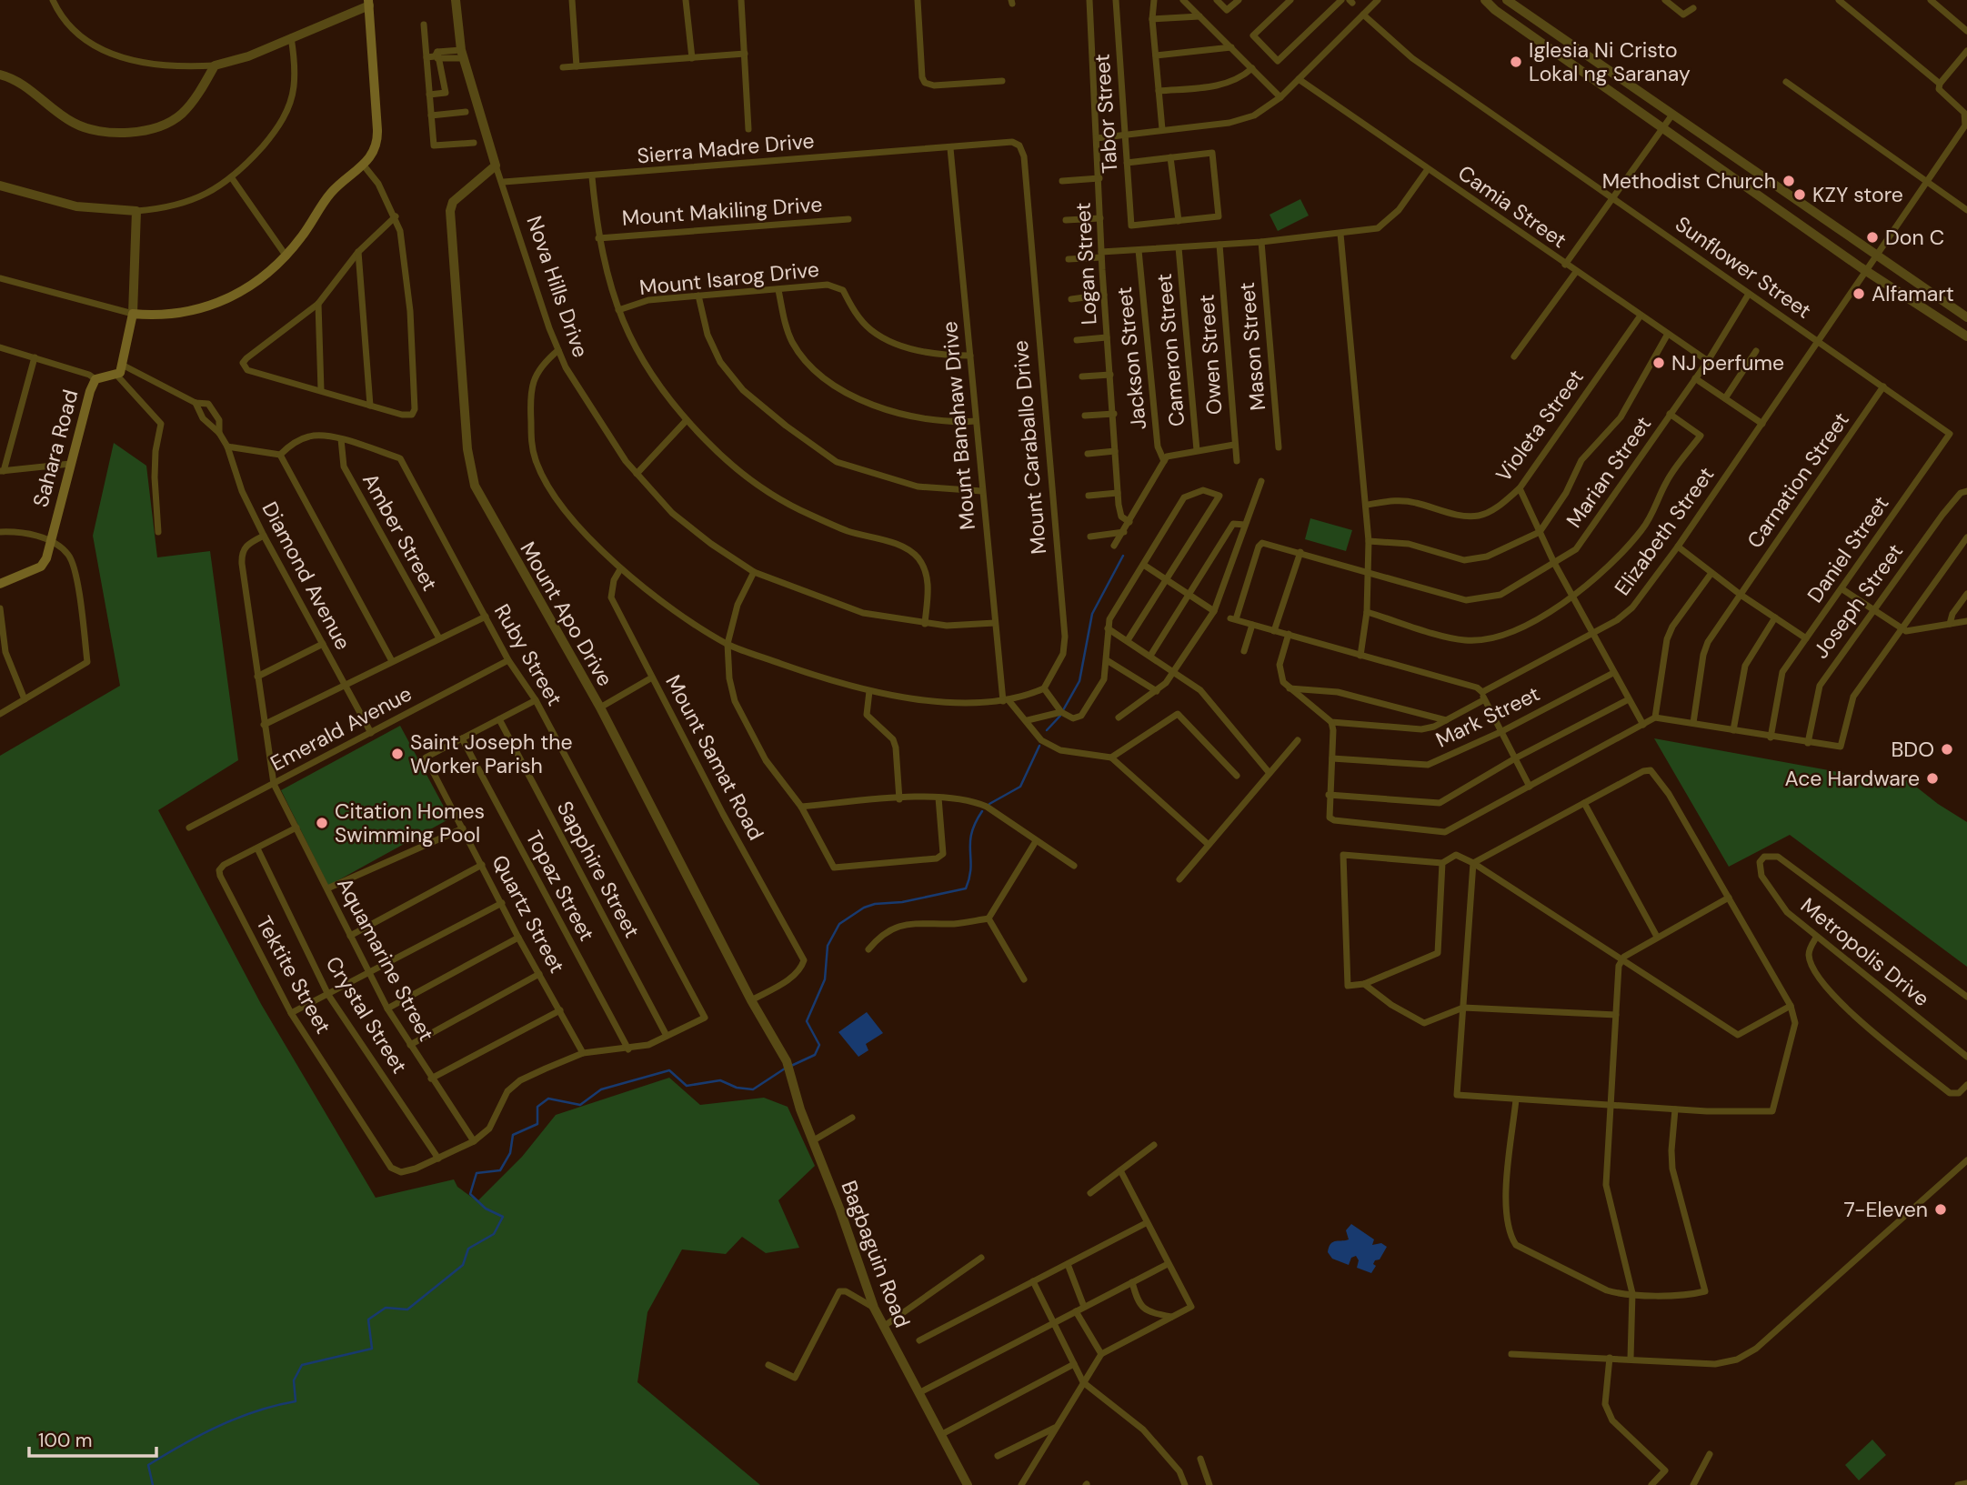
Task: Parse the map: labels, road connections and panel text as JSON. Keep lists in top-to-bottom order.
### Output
{
  "streets": {
    "main road": ["Sahara Road"],
    "street": [
      "Tabor Street",
      "Sierra Madre Drive",
      "Camia Street",
      "Mount Makiling Drive",
      "Logan Street",
      "Sunflower Street",
      "Mount Isarog Drive",
      "Nova Hills Drive",
      "Mason Street",
      "Cameron Street",
      "Owen Street",
      "Jackson Street",
      "Mount Banahaw Drive",
      "Violeta Street",
      "Mount Caraballo Drive",
      "Marian Street",
      "Carnation Street",
      "Elizabeth Street",
      "Amber Street",
      "Daniel Street",
      "Diamond Avenue",
      "Joseph Street",
      "Mount Apo Drive",
      "Ruby Street",
      "Mark Street",
      "Emerald Avenue",
      "Mount Samat Road",
      "Sapphire Street",
      "Topaz Street",
      "Quartz Street",
      "Metropolis Drive",
      "Aquamarine Street",
      "Tektite Street",
      "Crystal Street",
      "Bagbaguin Road"
    ]
  },
  "crossings": [
    ["Sierra Madre Drive", "Nova Hills Drive"],
    ["Sierra Madre Drive", "Mount Banahaw Drive"],
    ["Sierra Madre Drive", "Mount Caraballo Drive"],
    ["Camia Street", "Violeta Street"],
    ["Camia Street", "Marian Street"],
    ["Sunflower Street", "Marian Street"],
    ["Sunflower Street", "Carnation Street"],
    ["Sunflower Street", "Elizabeth Street"],
    ["Sunflower Street", "Daniel Street"],
    ["Mount Isarog Drive", "Mount Banahaw Drive"],
    ["Nova Hills Drive", "Mount Banahaw Drive"],
    ["Nova Hills Drive", "Mount Apo Drive"],
    ["Amber Street", "Ruby Street"],
    ["Diamond Avenue", "Emerald Avenue"],
    ["Diamond Avenue", "Aquamarine Street"],
    ["Mount Apo Drive", "Mount Samat Road"],
    ["Mount Apo Drive", "Bagbaguin Road"],
    ["Ruby Street", "Emerald Avenue"],
    ["Ruby Street", "Sapphire Street"],
    ["Emerald Avenue", "Aquamarine Street"],
    ["Topaz Street", "Quartz Street"],
    ["Aquamarine Street", "Tektite Street"],
    ["Tektite Street", "Crystal Street"]
  ],
  "places": [
    "Iglesia Ni Cristo Lokal ng Saranay",
    "Methodist Church",
    "KZY store",
    "Don C",
    "Alfamart",
    "NJ perfume",
    "BDO",
    "Saint Joseph the Worker Parish",
    "Ace Hardware",
    "Citation Homes Swimming Pool",
    "7-Eleven"
  ],
  "scale_bar": "100 m"
}
